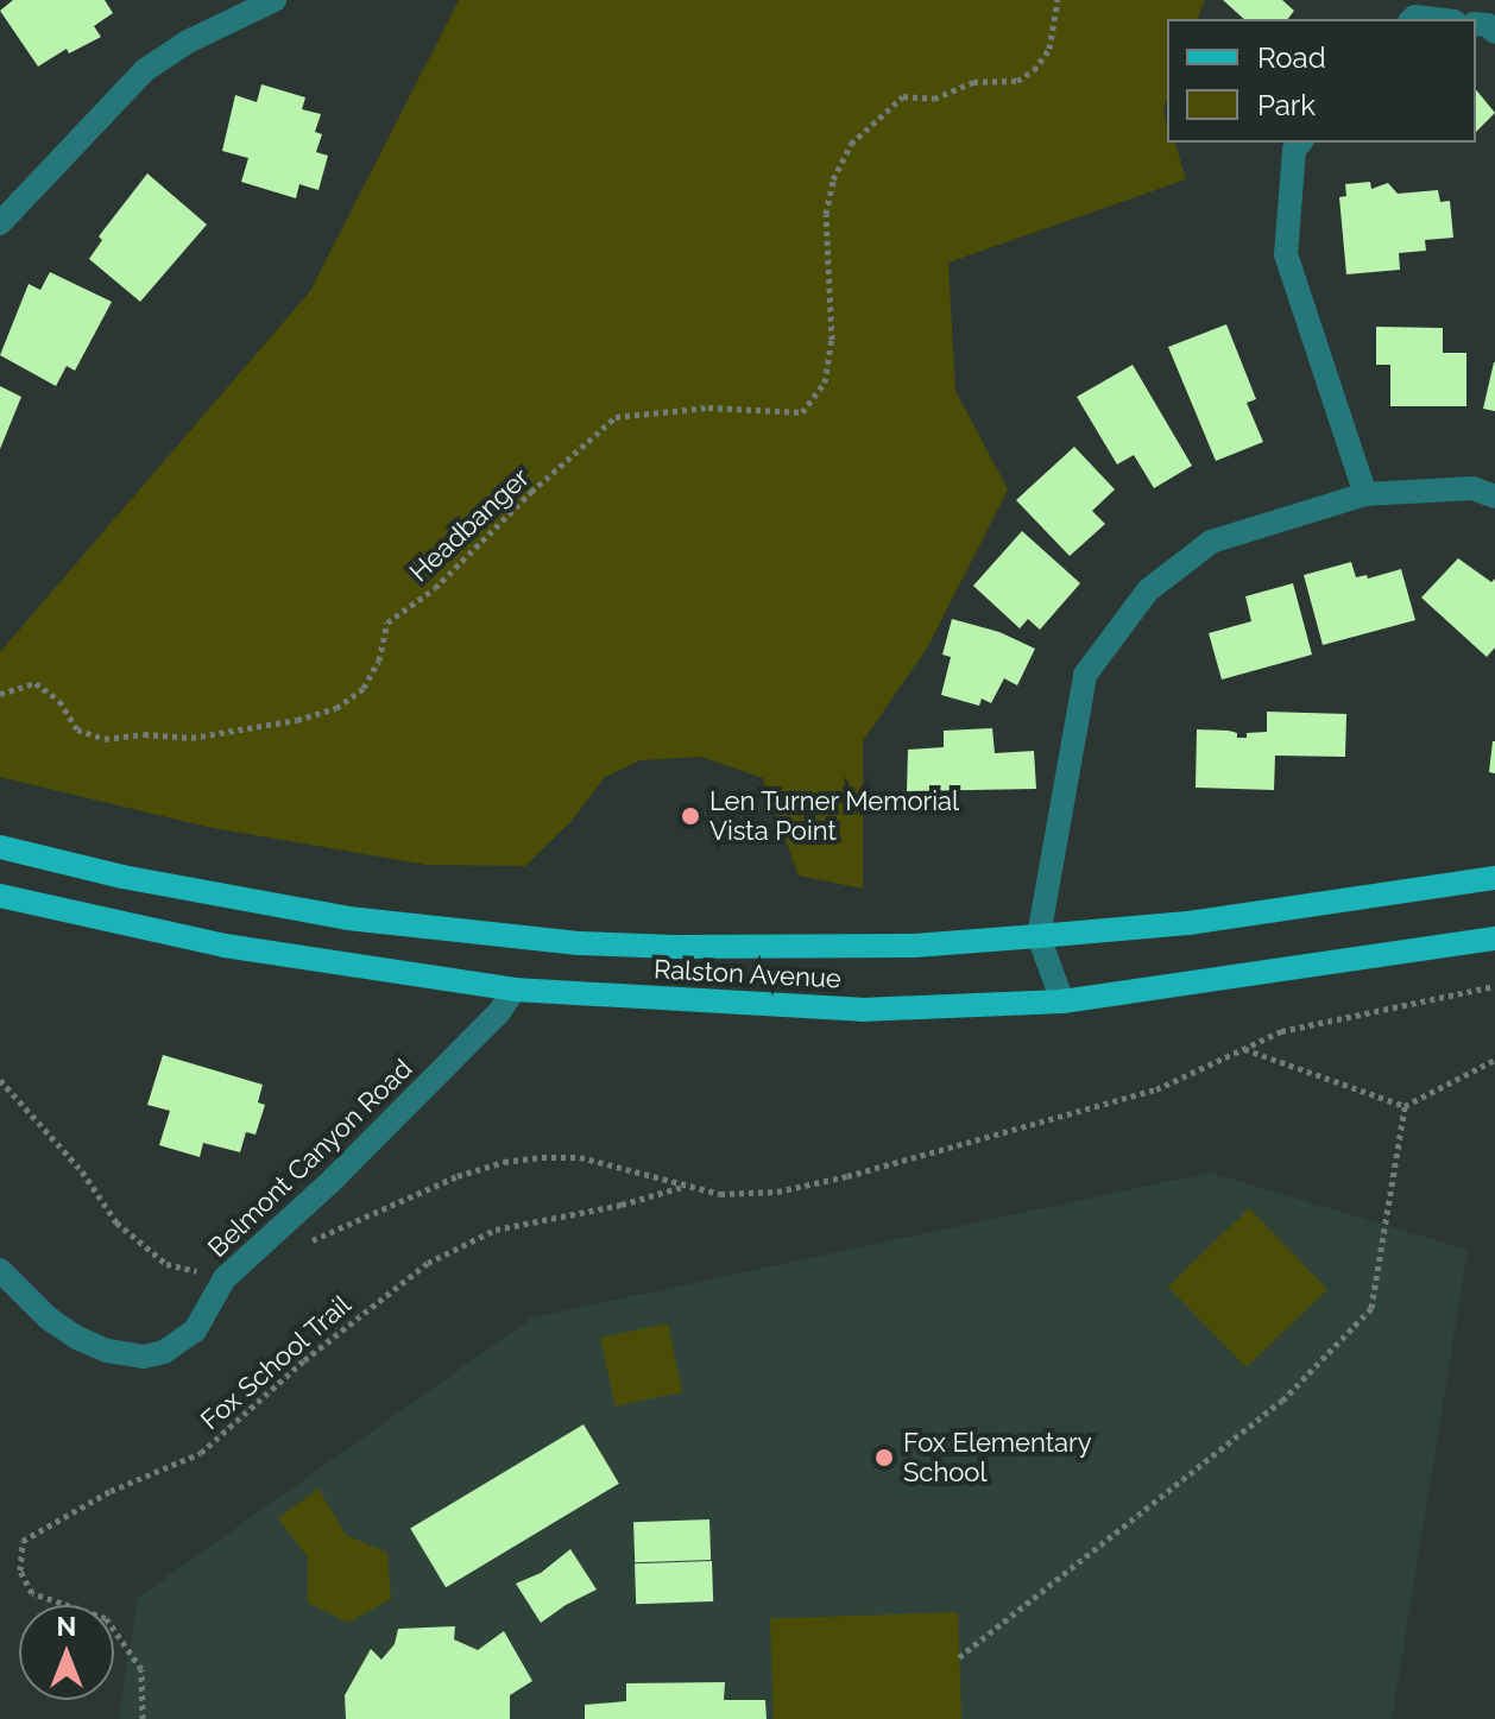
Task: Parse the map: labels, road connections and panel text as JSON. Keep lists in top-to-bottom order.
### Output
{
  "streets": {
    "main road": ["Ralston Avenue"],
    "street": ["Belmont Canyon Road"],
    "path": ["Headbanger", "Fox School Trail"]
  },
  "crossings": [
    ["Ralston Avenue", "Belmont Canyon Road"]
  ],
  "places": ["Len Turner Memorial Vista Point", "Fox Elementary School"],
  "legend": ["Road", "Park"],
  "north": "top"
}
